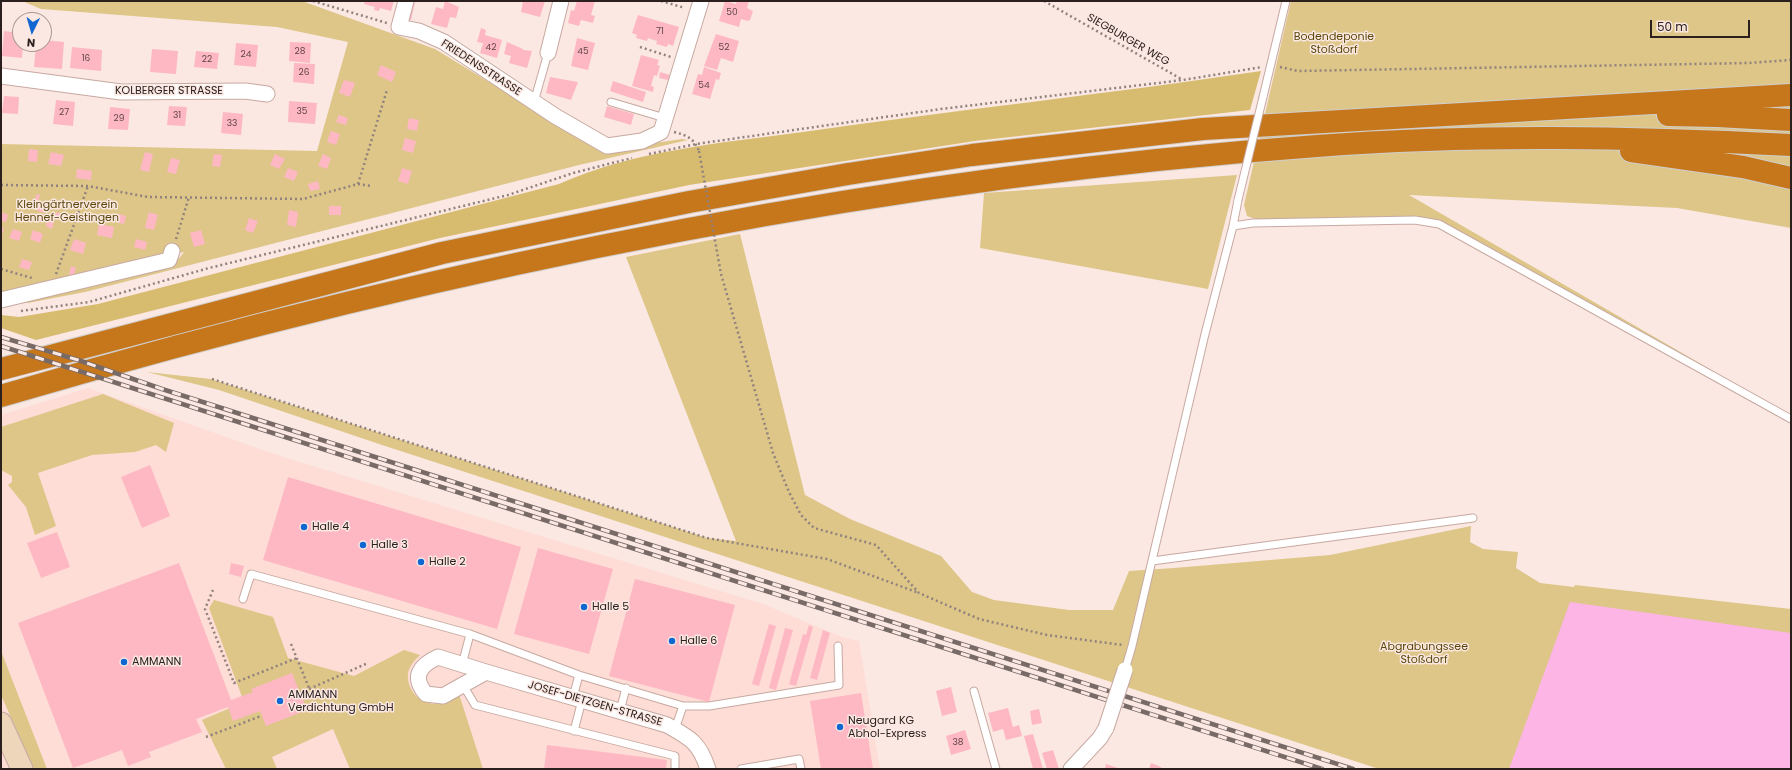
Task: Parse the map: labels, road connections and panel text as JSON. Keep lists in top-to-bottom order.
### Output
{
  "streets": {
    "street": ["FRIEDENSSTRASSE", "KOLBERGER STRASSE", "JOSEF-DIETZGEN-STRASSE"],
    "path": ["SIEGBURGER WEG"]
  },
  "parks": ["Bodendeponie Stoßdorf", "Kleingärtnerverein Hennef-Geistingen", "Abgrabungssee Stoßdorf"],
  "places": [
    "Halle 4",
    "Halle 3",
    "Halle 2",
    "Halle 5",
    "Halle 6",
    "AMMANN",
    "AMMANN Verdichtung GmbH",
    "Neugard KG Abhol-Express"
  ],
  "house_numbers": [
    "50",
    "71",
    "42",
    "52",
    "28",
    "45",
    "24",
    "16",
    "22",
    "26",
    "54",
    "35",
    "27",
    "31",
    "29",
    "33",
    "38"
  ],
  "scale_bar": "50 m",
  "north": "bottom"
}
